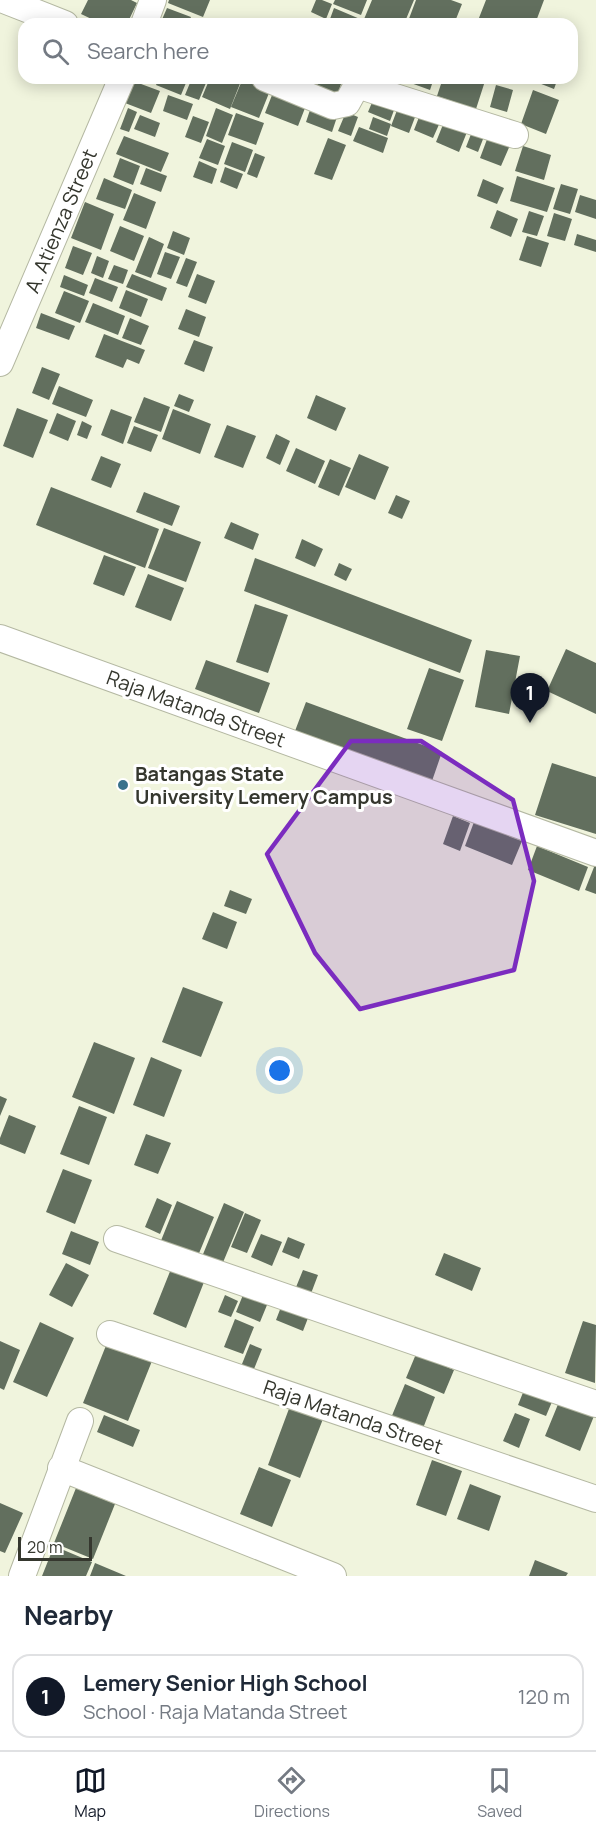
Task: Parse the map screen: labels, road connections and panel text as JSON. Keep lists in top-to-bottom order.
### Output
{
  "streets": {
    "street": ["A. Atienza Street", "Raja Matanda Street"]
  },
  "places": ["Batangas State University Lemery Campus"],
  "scale_bar": "20 m",
  "page": {
    "search": "Search here",
    "pins": "1",
    "scale": "20 m",
    "heading": "Nearby",
    "list": [
      {
        "mark": "1",
        "name": "Lemery Senior High School",
        "note": "School · Raja Matanda Street",
        "value": "120 m"
      }
    ],
    "nav": ["Map", "Directions", "Saved"]
  }
}
